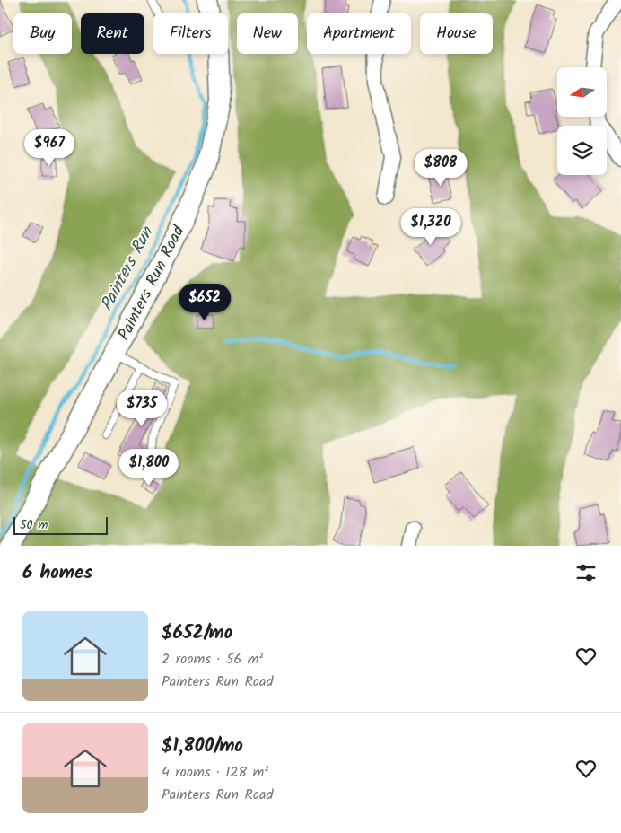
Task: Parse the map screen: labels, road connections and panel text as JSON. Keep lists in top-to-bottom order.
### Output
{
  "streets": {
    "street": ["Painters Run Road"]
  },
  "water": ["Painters Run"],
  "scale_bar": "50 m",
  "north": "left",
  "page": {
    "chip": [
      "Buy",
      "Rent",
      "Filters",
      "New",
      "Apartment",
      "House"
    ],
    "price": [
      "$967",
      "$808",
      "$1,320",
      "$652",
      "$735",
      "$1,800"
    ],
    "scale": "50 m",
    "heading": "6 homes",
    "list": [
      {
        "name": "$652/mo",
        "note": "2 rooms · 56 m² · Painters Run Road"
      },
      {
        "name": "$1,800/mo",
        "note": "4 rooms · 128 m² · Painters Run Road"
      }
    ]
  }
}
